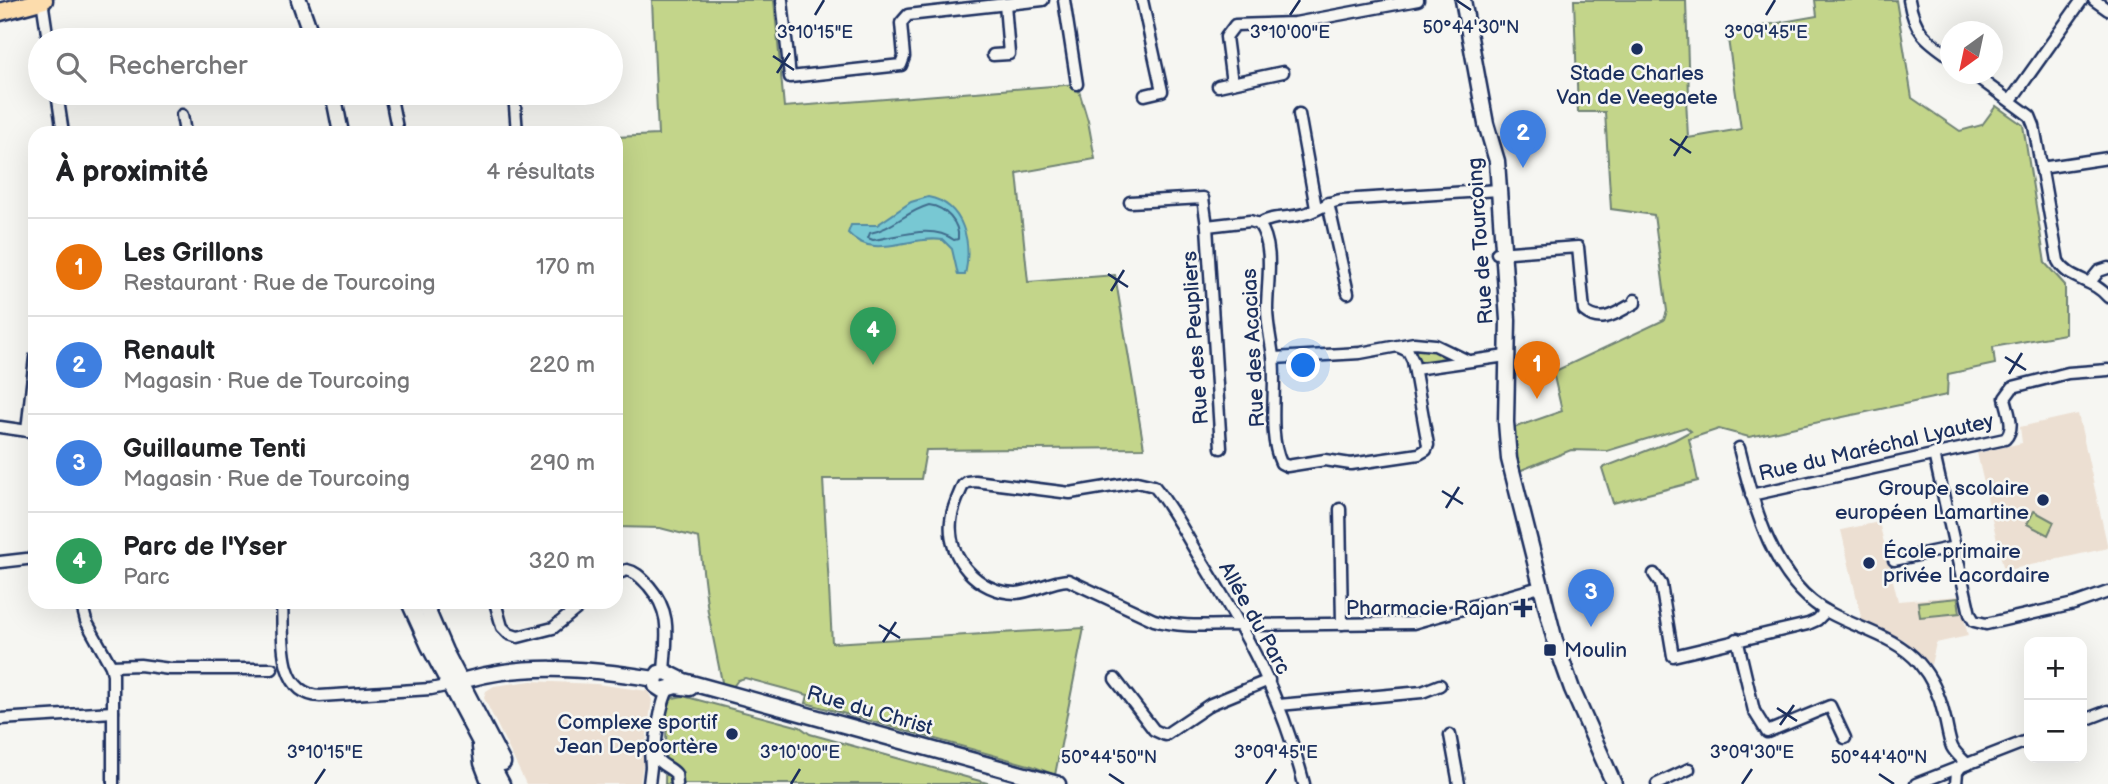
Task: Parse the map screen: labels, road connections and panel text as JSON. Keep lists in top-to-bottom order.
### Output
{
  "streets": {
    "street": [
      "Rue de Tourcoing",
      "Rue des Peupliers",
      "Rue des Acacias",
      "Rue du Maréchal Lyautey",
      "Allée du Parc",
      "Rue du Christ"
    ]
  },
  "places": {
    "other": [
      "Stade Charles Van de Veegaete",
      "Groupe scolaire européen Lamartine",
      "École primaire privée Lacordaire",
      "Complexe sportif Jean Depoortère"
    ],
    "health": ["Pharmacie Rajan"],
    "transit": ["Moulin"]
  },
  "north": "bottom left",
  "page": {
    "search": "Rechercher",
    "pins": [
      "2",
      "4",
      "1",
      "3"
    ],
    "heading": ["À proximité", "4 résultats"],
    "list": [
      {
        "mark": "1",
        "name": "Les Grillons",
        "note": "Restaurant · Rue de Tourcoing",
        "value": "170 m"
      },
      {
        "mark": "2",
        "name": "Renault",
        "note": "Magasin · Rue de Tourcoing",
        "value": "220 m"
      },
      {
        "mark": "3",
        "name": "Guillaume Tenti",
        "note": "Magasin · Rue de Tourcoing",
        "value": "290 m"
      },
      {
        "mark": "4",
        "name": "Parc de l'Yser",
        "note": "Parc",
        "value": "320 m"
      }
    ],
    "map_buttons": ["+", "−"]
  },
  "coordinates": [
    "50°44'30\"N",
    "3°10'15\"E",
    "3°10'00\"E",
    "3°09'45\"E",
    "3°09'30\"E",
    "50°44'50\"N",
    "50°44'40\"N"
  ]
}
